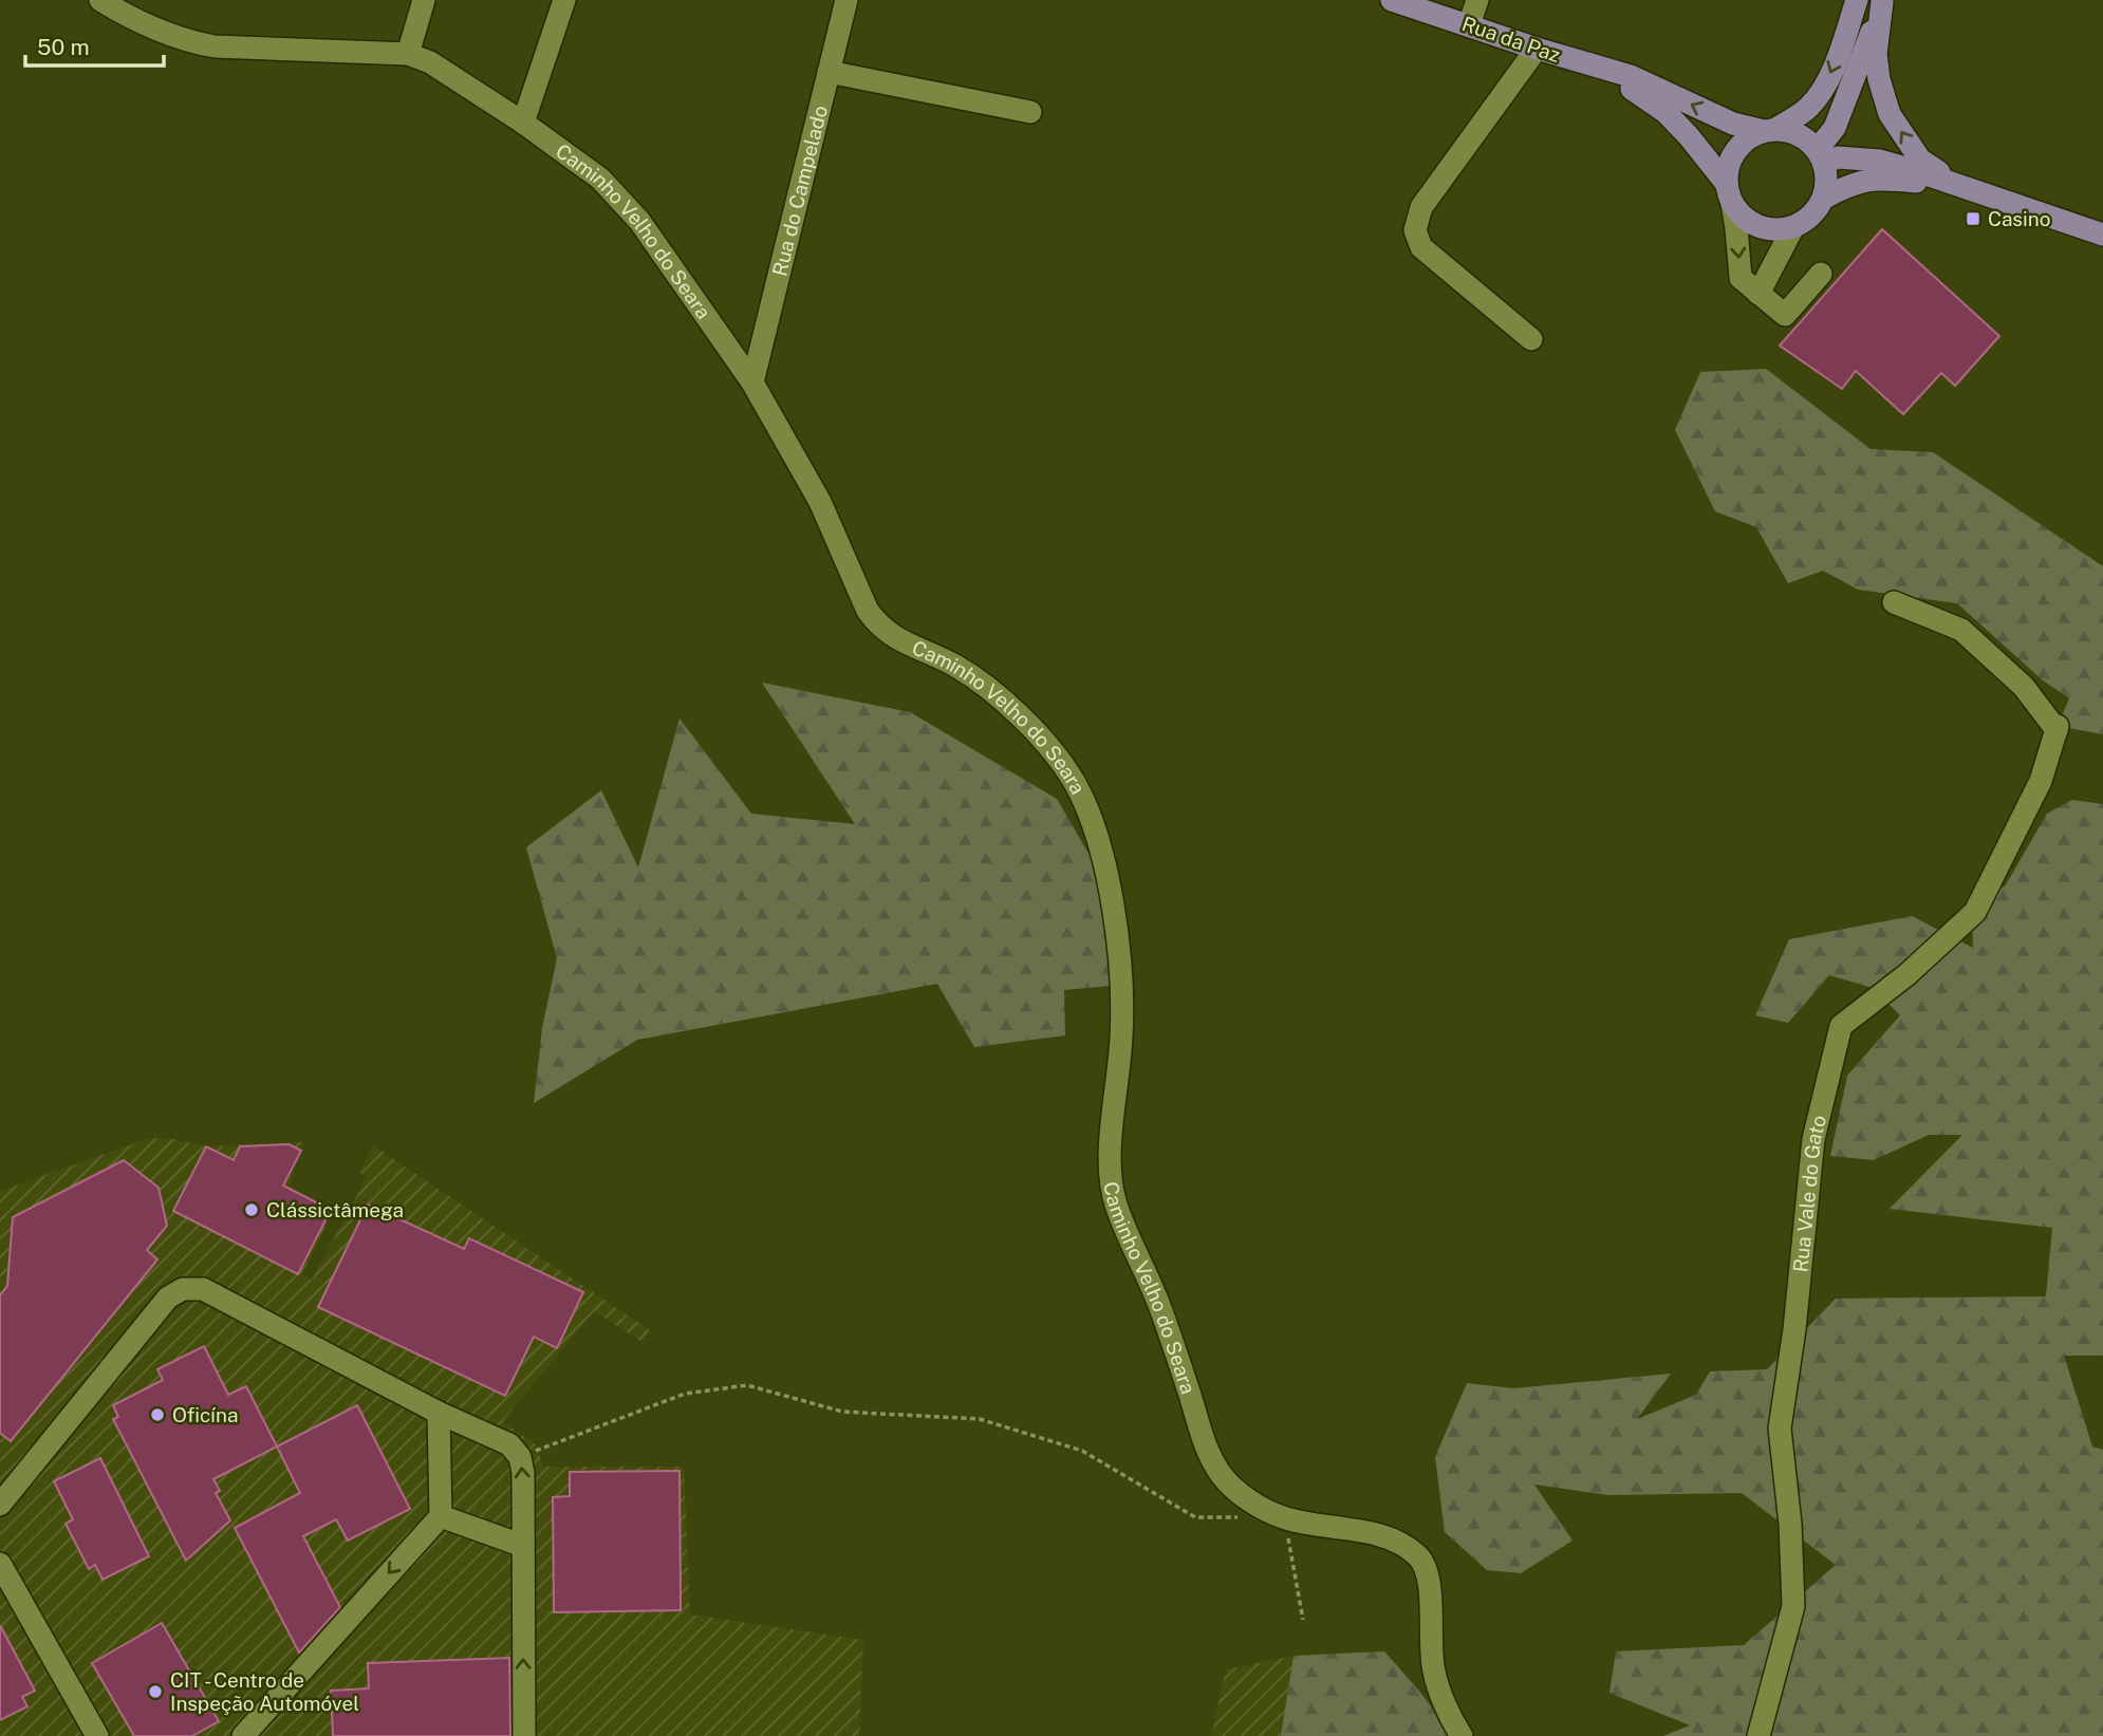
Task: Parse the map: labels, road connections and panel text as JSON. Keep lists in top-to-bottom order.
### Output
{
  "streets": {
    "main road": ["Rua da Paz"],
    "street": ["Rua do Campelado", "Caminho Velho do Seara", "Rua Vale do Gato"]
  },
  "crossings": [
    ["Rua do Campelado", "Caminho Velho do Seara"]
  ],
  "places": {
    "transit": ["Casino"],
    "other": ["Clássictâmega", "Oficína", "CIT - Centro de Inspeção Automóvel"]
  },
  "scale_bar": "50 m"
}
